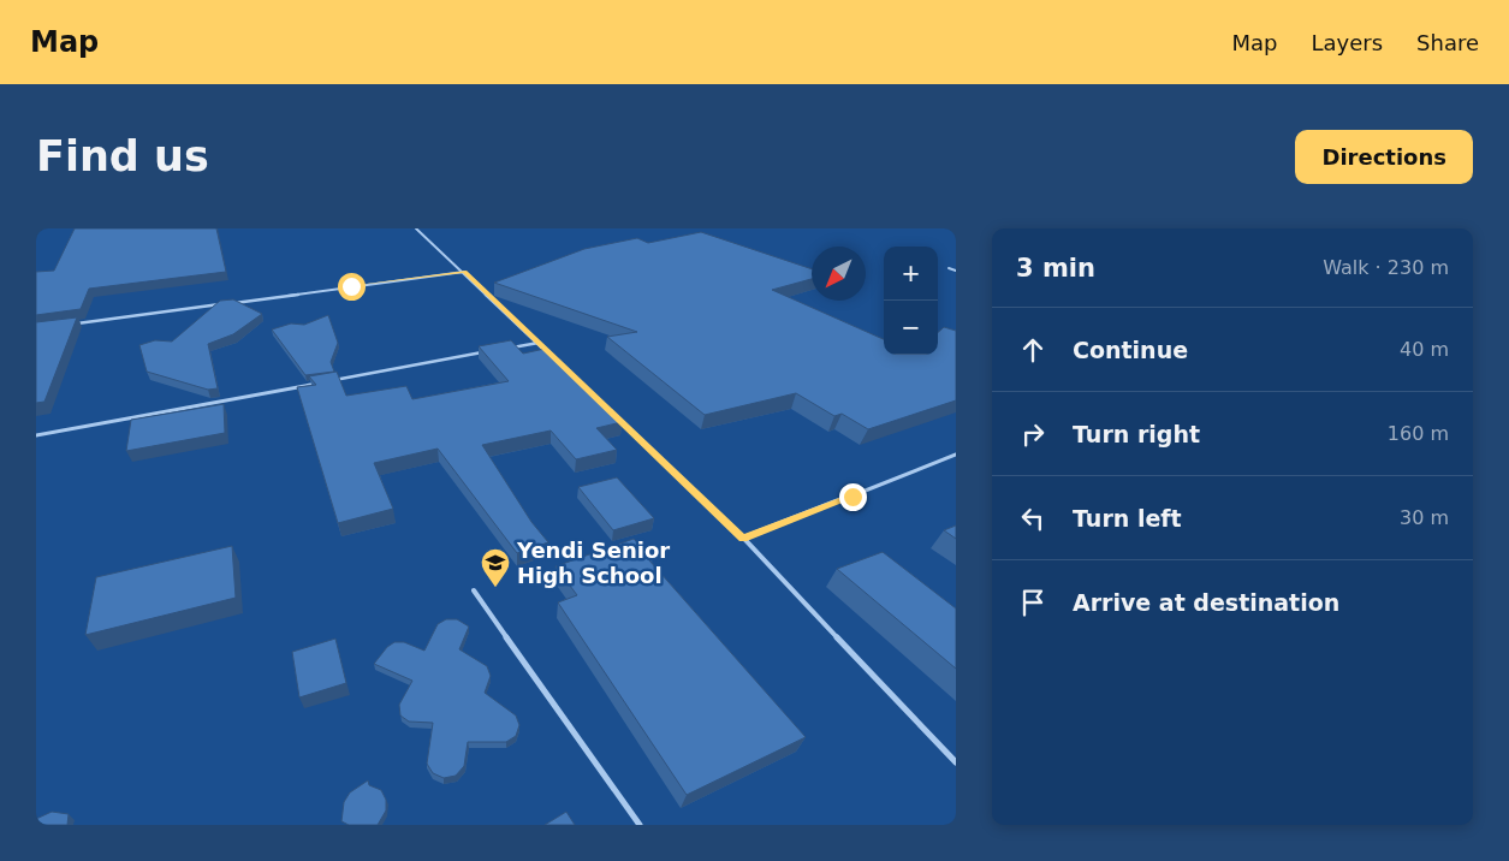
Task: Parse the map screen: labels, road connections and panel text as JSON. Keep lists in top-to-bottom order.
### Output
{
  "places": {
    "school or university": ["Yendi Senior High School"]
  },
  "north": "bottom left",
  "page": {
    "header": "Map",
    "nav": ["Map", "Layers", "Share"],
    "buttons": "Directions",
    "title": "Find us",
    "heading": ["3 min", "Walk · 230 m"],
    "map_buttons": ["+", "−"],
    "list": [
      ["Continue", "40 m"],
      ["Turn right", "160 m"],
      ["Turn left", "30 m"],
      "Arrive at destination"
    ]
  }
}
